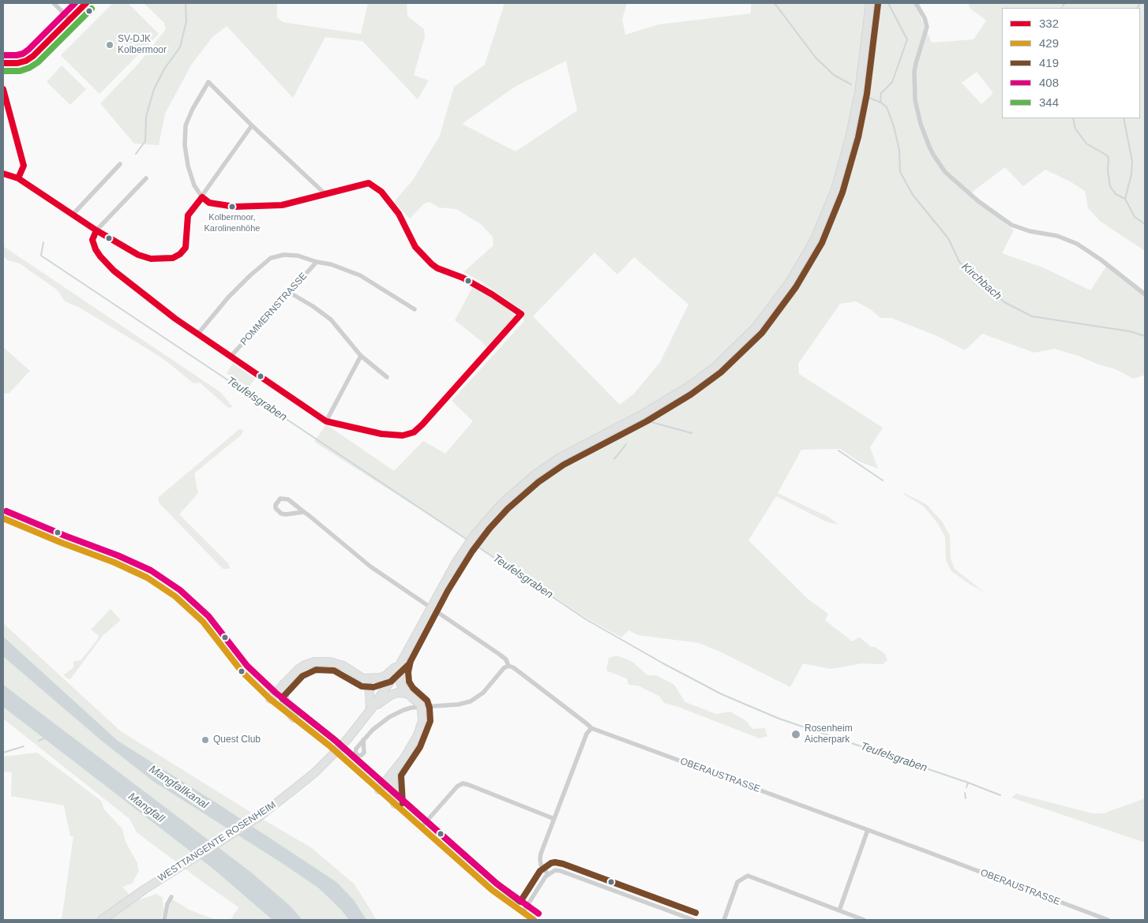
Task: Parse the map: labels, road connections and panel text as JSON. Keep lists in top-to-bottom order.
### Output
{
  "streets": {
    "highway": ["WESTTANGENTE ROSENHEIM"],
    "street": ["POMMERNSTRASSE", "OBERAUSTRASSE"]
  },
  "water": [
    "Kirchbach",
    "Teufelsgraben",
    "Mangfallkanal",
    "Mangfall"
  ],
  "places": [
    "SV-DJK Kolbermoor",
    "Kolbermoor, Karolinenhöhe",
    "Rosenheim Aicherpark",
    "Quest Club"
  ],
  "lines": [
    "transit line 332",
    "transit line 408",
    "transit line 419",
    "transit line 344",
    "transit line 429"
  ],
  "legend": [
    "332",
    "429",
    "419",
    "408",
    "344"
  ]
}
